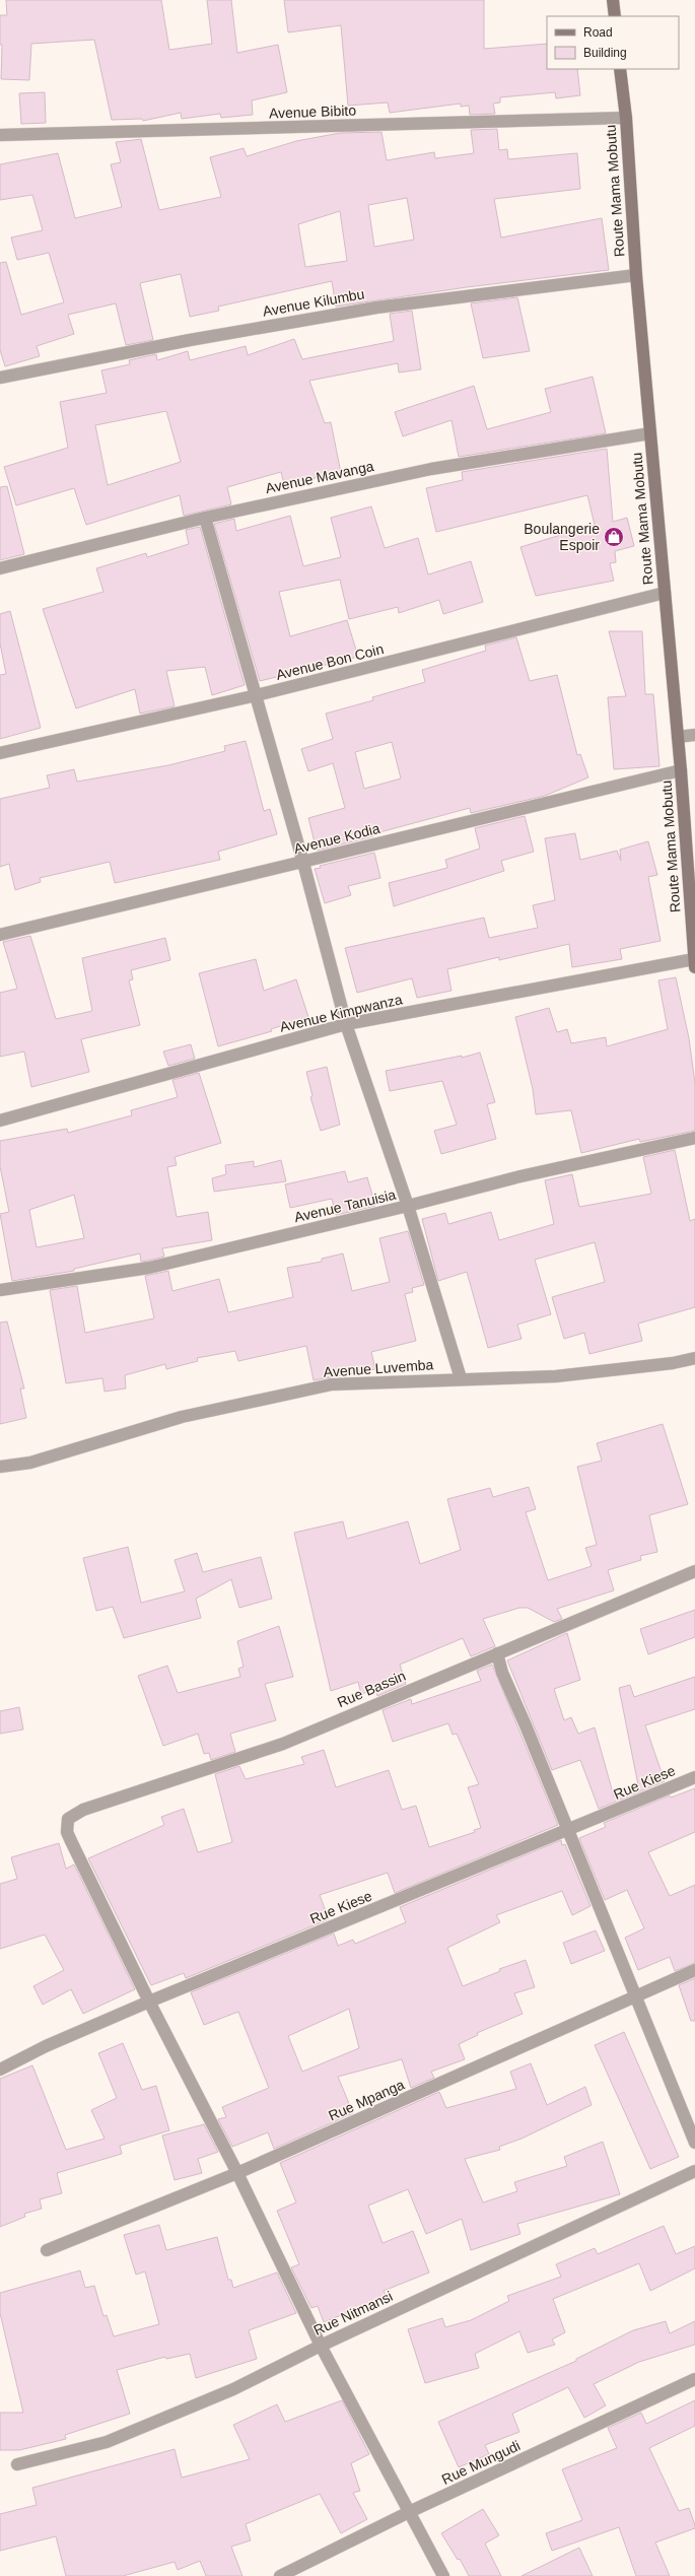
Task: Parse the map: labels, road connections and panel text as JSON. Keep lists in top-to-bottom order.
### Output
{
  "streets": {
    "street": [
      "Avenue Bibito",
      "Route Mama Mobutu",
      "Avenue Kilumbu",
      "Avenue Mavanga",
      "Avenue Bon Coin",
      "Avenue Kodia",
      "Avenue Kimpwanza",
      "Avenue Tanuisia",
      "Avenue Luvemba",
      "Rue Bassin",
      "Rue Kiese",
      "Rue Mpanga",
      "Rue Nitmansi",
      "Rue Mungudi"
    ]
  },
  "crossings": [
    ["Avenue Bibito", "Route Mama Mobutu"],
    ["Route Mama Mobutu", "Avenue Kilumbu"],
    ["Route Mama Mobutu", "Avenue Mavanga"],
    ["Route Mama Mobutu", "Avenue Bon Coin"],
    ["Route Mama Mobutu", "Avenue Kodia"],
    ["Route Mama Mobutu", "Avenue Kimpwanza"],
    ["Rue Bassin", "Rue Kiese"]
  ],
  "places": {
    "shop": ["Boulangerie Espoir"]
  },
  "legend": ["Road", "Building"]
}
